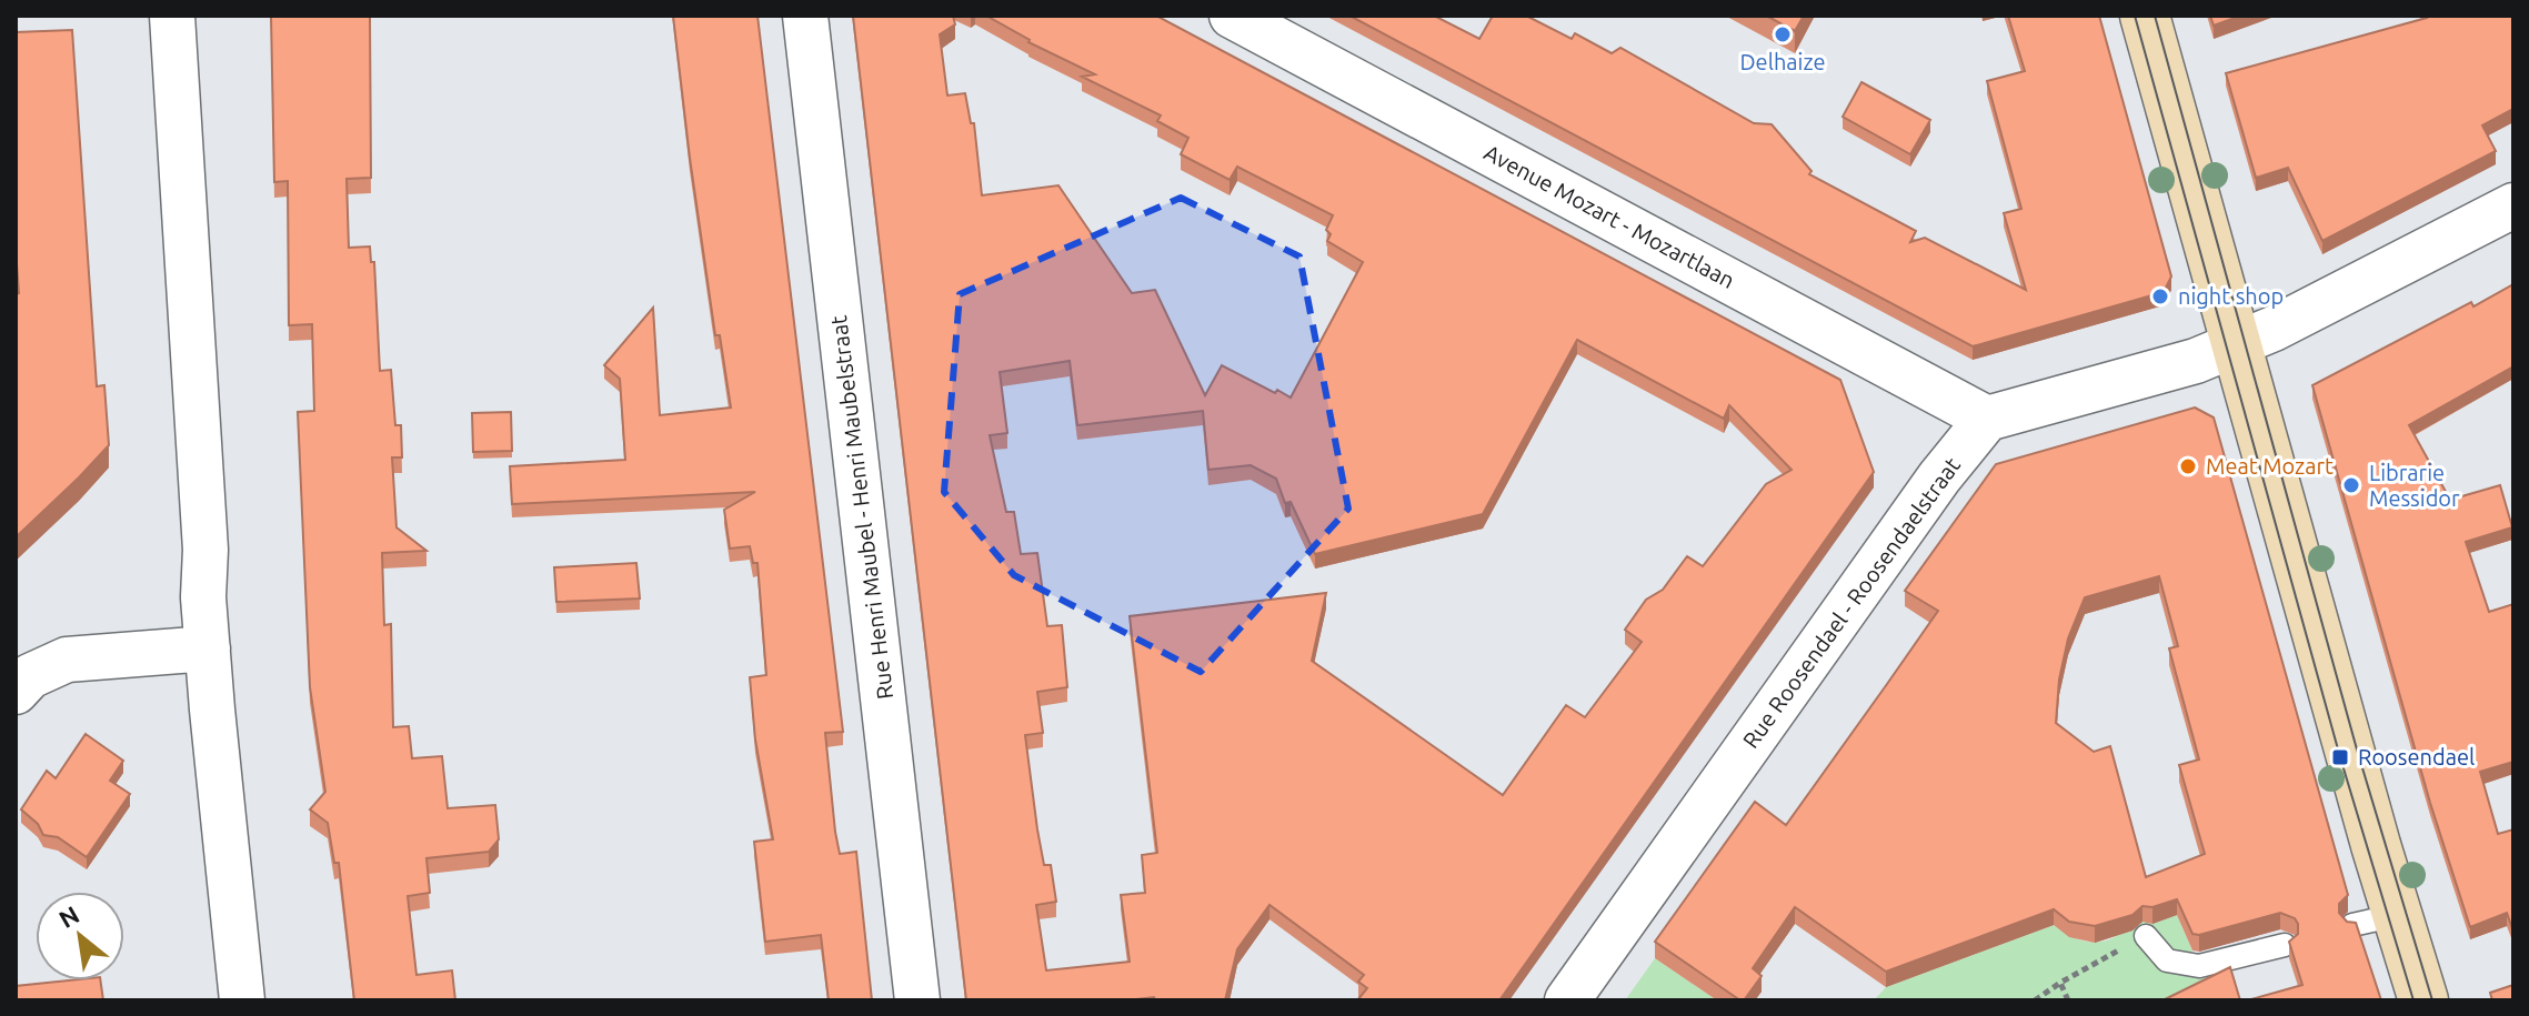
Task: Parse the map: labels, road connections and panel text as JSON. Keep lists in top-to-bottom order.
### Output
{
  "streets": {
    "street": ["Avenue Mozart - Mozartlaan", "Rue Henri Maubel - Henri Maubelstraat", "Rue Roosendael - Roosendaelstraat"]
  },
  "crossings": [
    ["Avenue Mozart - Mozartlaan", "Rue Roosendael - Roosendaelstraat"]
  ],
  "places": {
    "other": [
      "Delhaize",
      "night shop",
      "Meat Mozart",
      "Librarie Messidor"
    ],
    "transit": ["Roosendael"]
  },
  "north": "top left"
}
